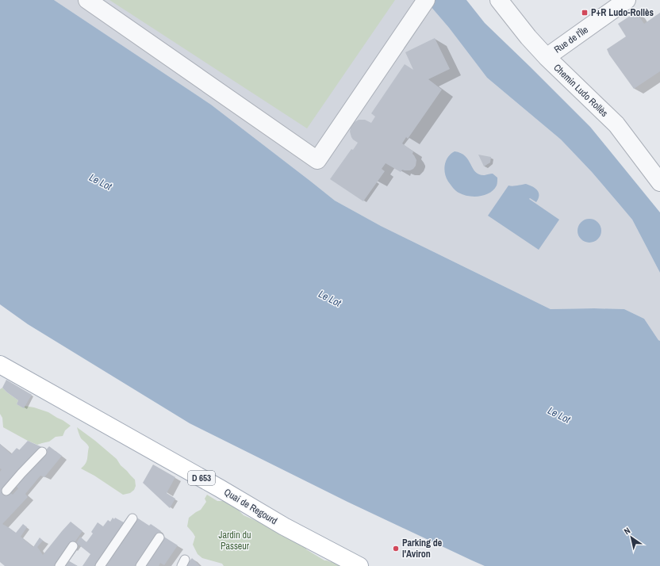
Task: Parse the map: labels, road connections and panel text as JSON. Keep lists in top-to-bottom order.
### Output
{
  "streets": {
    "main road": ["D 653", "Quai de Regourd"],
    "street": ["Rue de l'Île", "Chemin Ludo Rollès"]
  },
  "crossings": [
    ["Rue de l'Île", "Chemin Ludo Rollès"]
  ],
  "water": ["Le Lot"],
  "parks": ["Jardin du Passeur"],
  "places": {
    "transit": ["P+R Ludo-Rollès"],
    "other": ["Parking de l'Aviron"]
  },
  "north": "top left"
}
